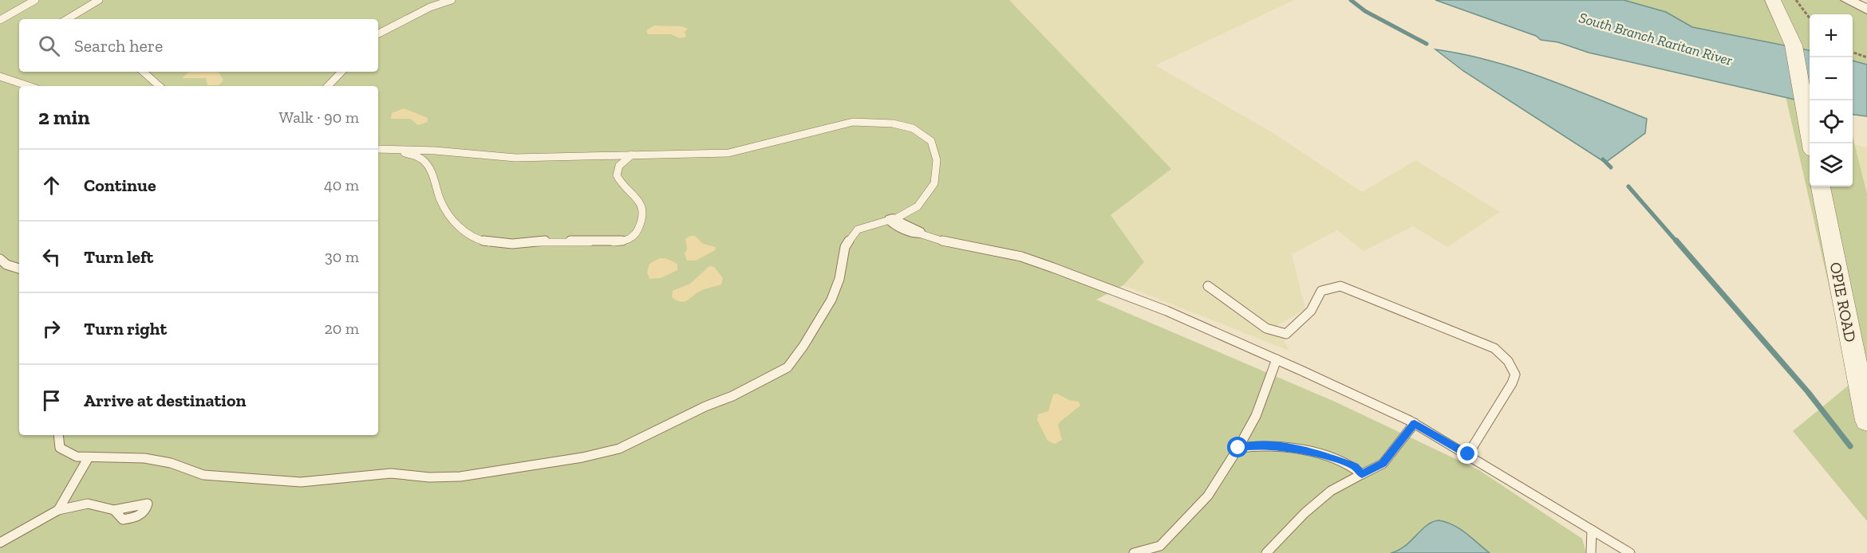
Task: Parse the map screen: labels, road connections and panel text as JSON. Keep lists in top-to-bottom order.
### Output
{
  "streets": {
    "street": ["OPIE ROAD"]
  },
  "water": ["South Branch Raritan River"],
  "page": {
    "map_buttons": ["+", "−"],
    "search": "Search here",
    "heading": ["2 min", "Walk · 90 m"],
    "list": [
      ["Continue", "40 m"],
      ["Turn left", "30 m"],
      ["Turn right", "20 m"],
      "Arrive at destination"
    ]
  }
}
